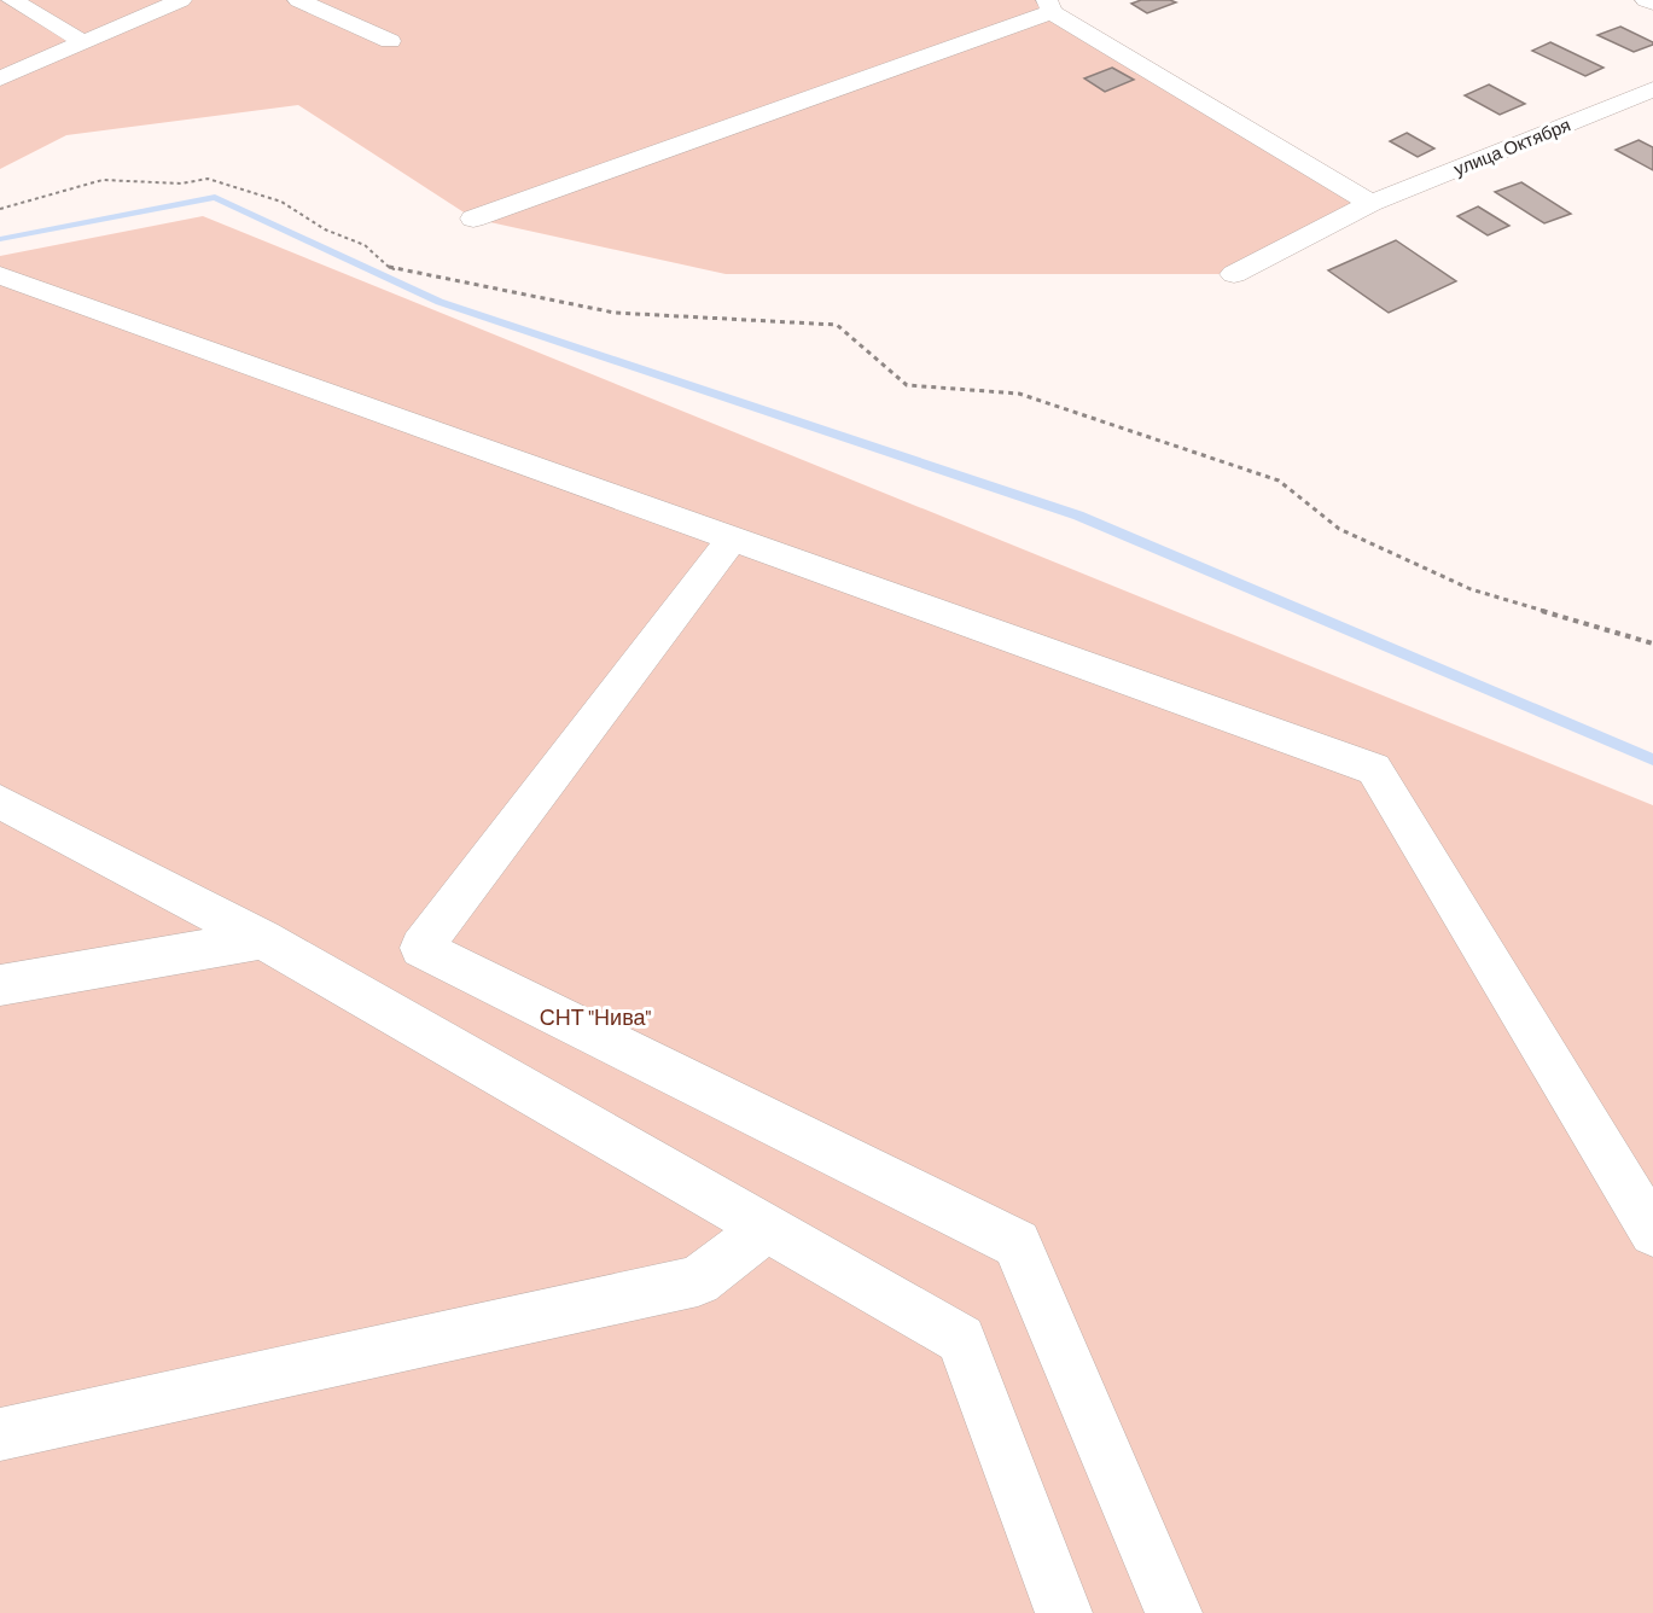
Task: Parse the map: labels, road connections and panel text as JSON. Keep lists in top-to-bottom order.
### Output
{
  "streets": {
    "street": ["улица Октября"]
  },
  "parks": ["СНТ \"Нива\""]
}
